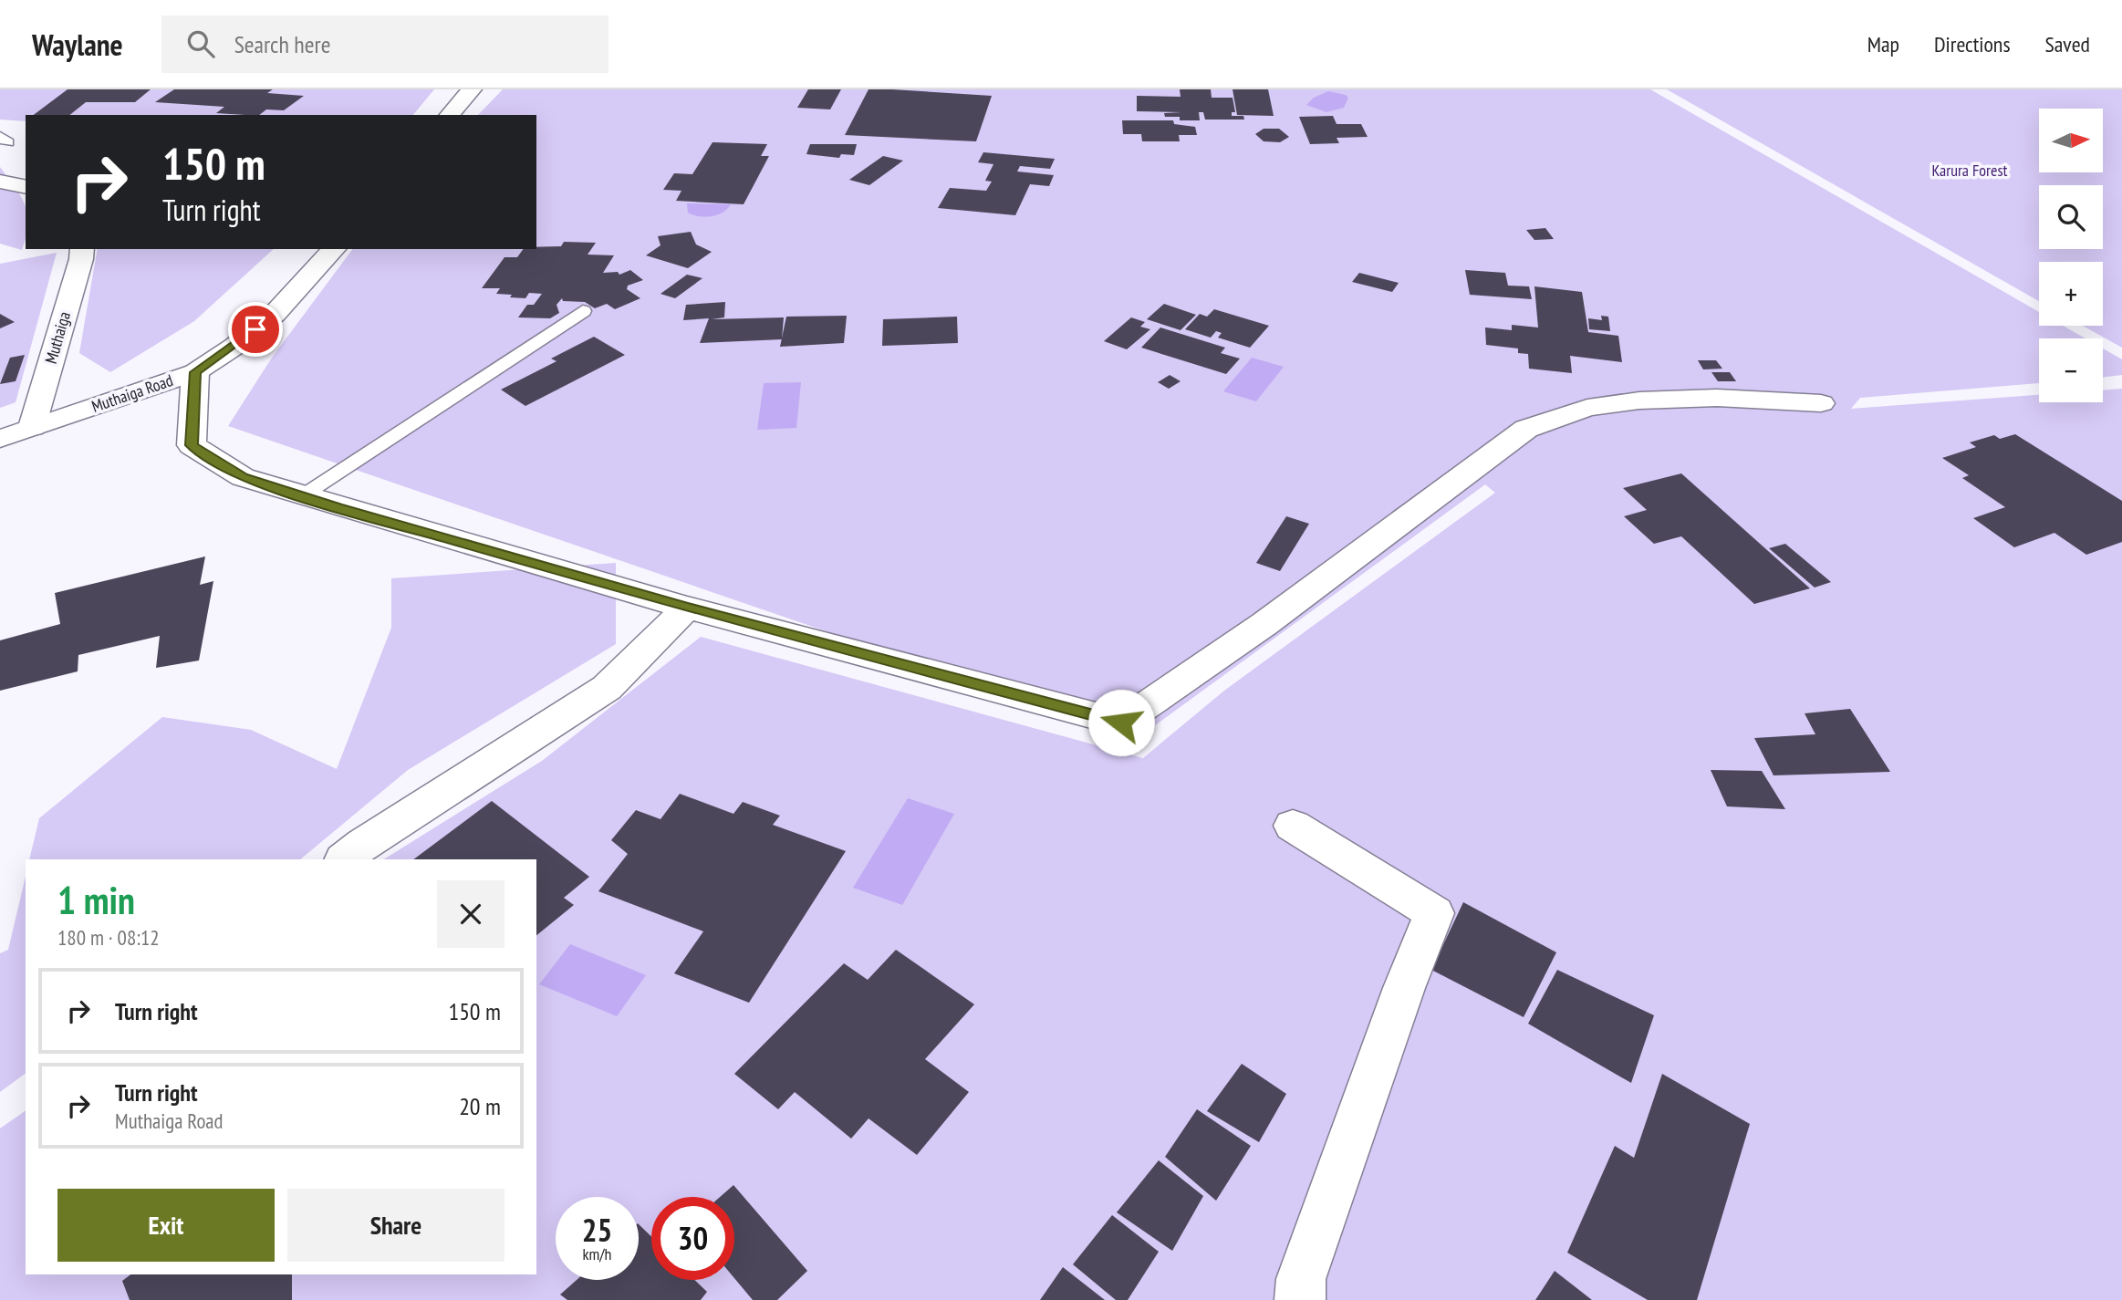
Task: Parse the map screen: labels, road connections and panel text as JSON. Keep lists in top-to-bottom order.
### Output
{
  "streets": {
    "street": ["Muthaiga", "Muthaiga Road"]
  },
  "crossings": [
    ["Muthaiga", "Muthaiga Road"]
  ],
  "parks": ["Karura Forest"],
  "north": "right",
  "page": {
    "header": "Waylane",
    "search": "Search here",
    "nav": ["Map", "Directions", "Saved"],
    "map_buttons": ["+", "−"],
    "turn": ["150 m", "Turn right"],
    "heading": ["1 min", "180 m · 08:12"],
    "list": [
      {
        "name": "Turn right",
        "value": "150 m"
      },
      {
        "name": "Turn right",
        "note": "Muthaiga Road",
        "value": "20 m"
      }
    ],
    "buttons": ["Exit", "Share"],
    "speed": "25 km/h",
    "limit": "30"
  }
}
